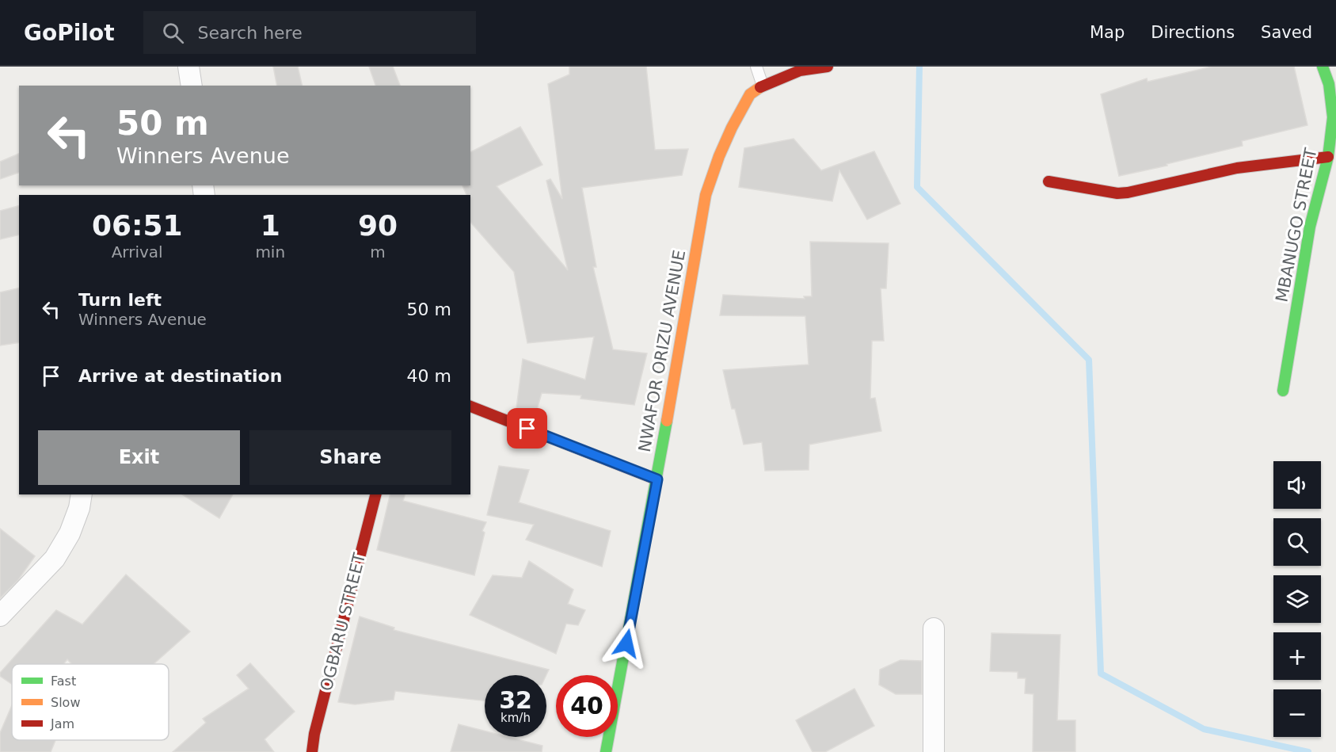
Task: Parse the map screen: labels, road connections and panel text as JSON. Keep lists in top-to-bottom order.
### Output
{
  "streets": {
    "street": ["MBANUGO STREET", "NWAFOR ORIZU AVENUE", "OGBARU STREET"]
  },
  "legend": ["Fast", "Slow", "Jam"],
  "page": {
    "header": "GoPilot",
    "search": "Search here",
    "nav": ["Map", "Directions", "Saved"],
    "turn": ["50 m", "Winners Avenue"],
    "eta": [
      "06:51",
      "Arrival",
      "1",
      "min",
      "90",
      "m"
    ],
    "list": [
      {
        "name": "Turn left",
        "note": "Winners Avenue",
        "value": "50 m"
      },
      {
        "name": "Arrive at destination",
        "value": "40 m"
      }
    ],
    "buttons": ["Exit", "Share"],
    "map_buttons": ["+", "−"],
    "speed": "32 km/h",
    "limit": "40"
  }
}
